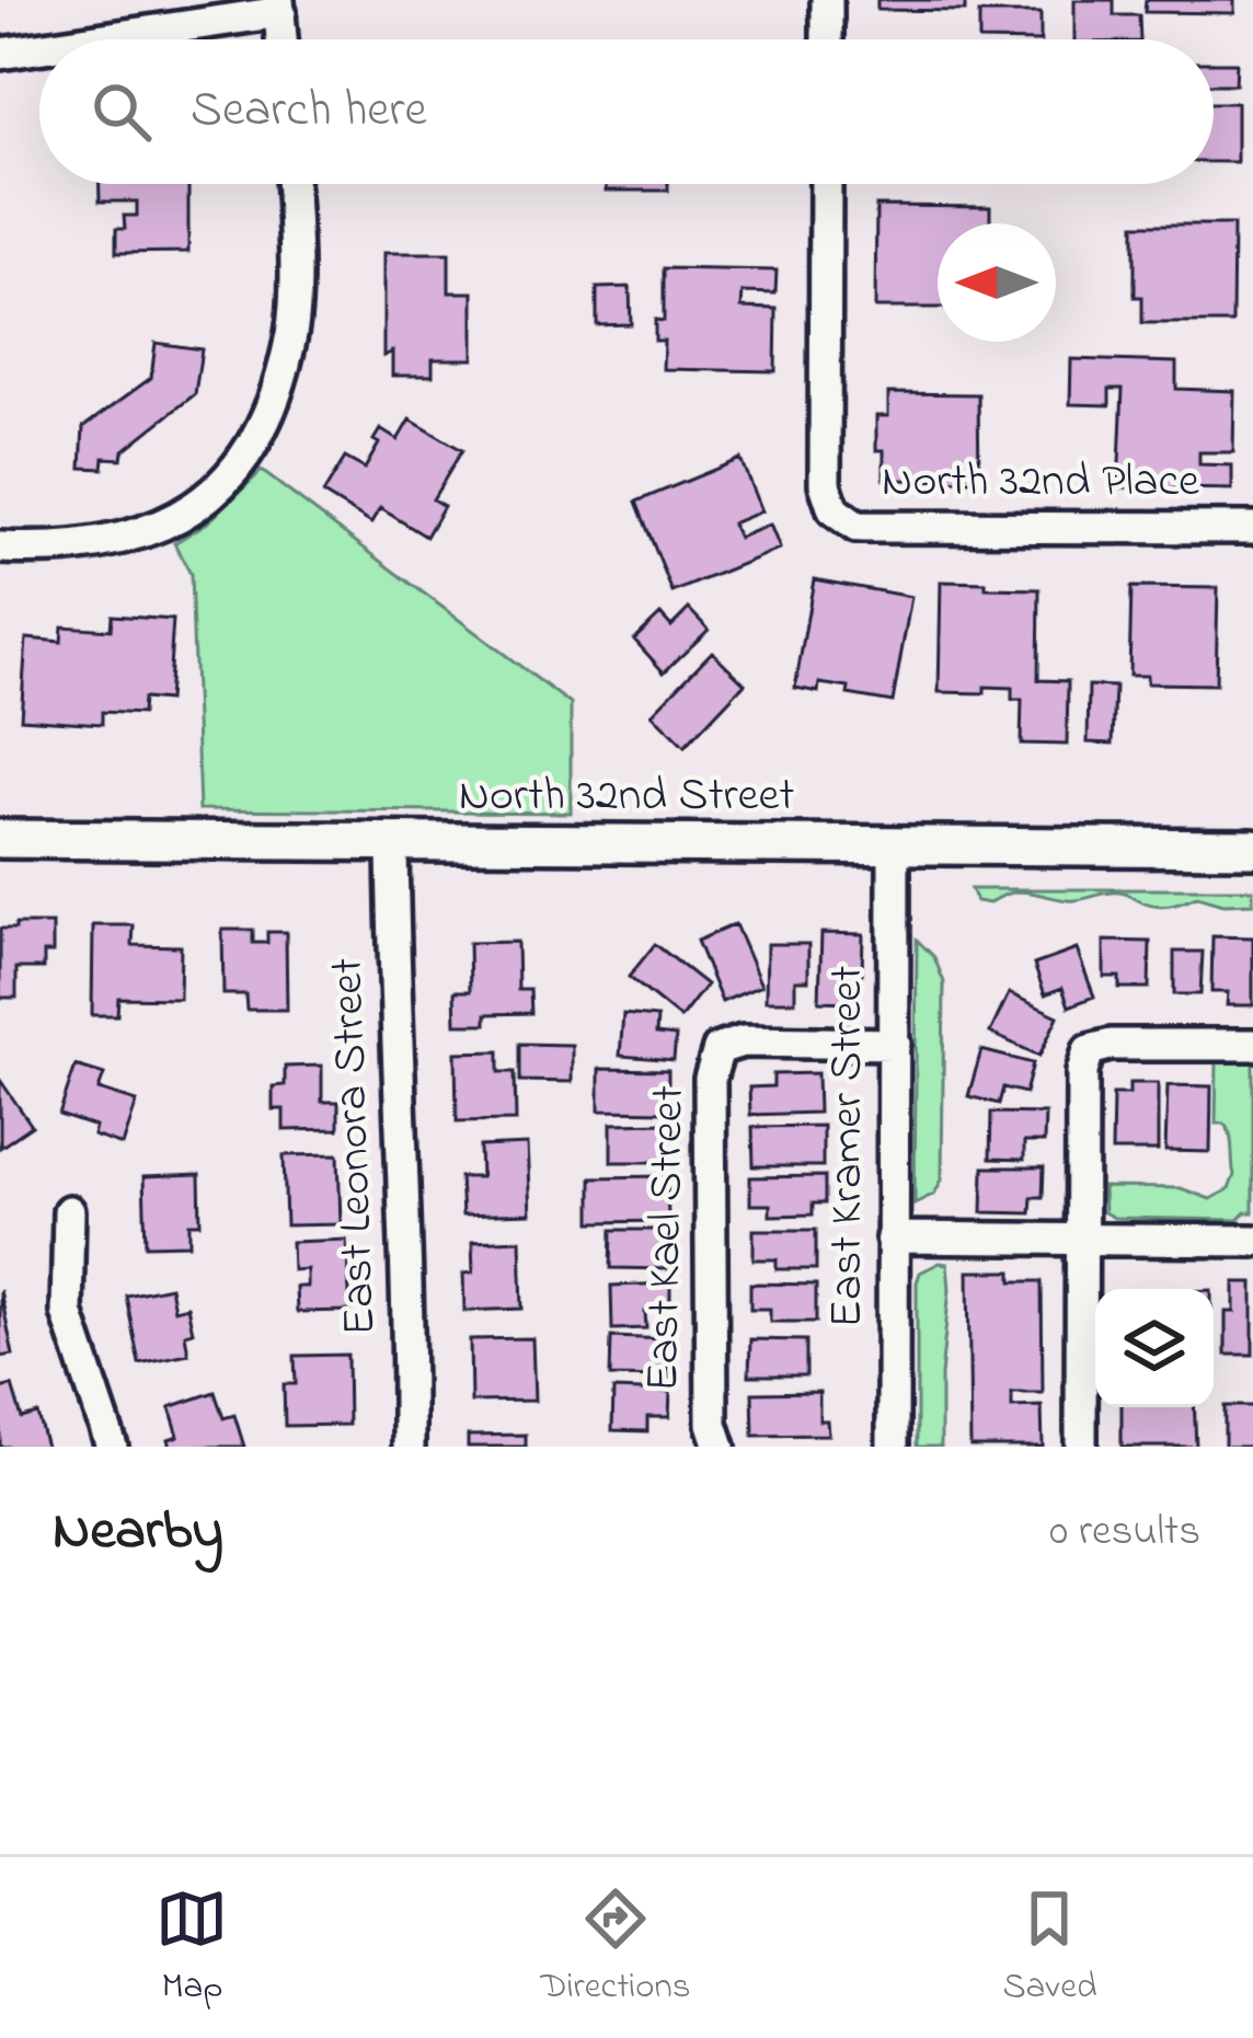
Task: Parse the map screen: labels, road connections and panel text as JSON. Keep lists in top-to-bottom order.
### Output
{
  "streets": {
    "street": [
      "North 32nd Place",
      "North 32nd Street",
      "East Leonora Street",
      "East Kramer Street",
      "East Kael Street"
    ]
  },
  "crossings": [
    ["North 32nd Street", "East Leonora Street"],
    ["North 32nd Street", "East Kramer Street"],
    ["East Kramer Street", "East Kael Street"]
  ],
  "north": "left",
  "page": {
    "search": "Search here",
    "heading": ["Nearby", "0 results"],
    "nav": ["Map", "Directions", "Saved"]
  }
}
